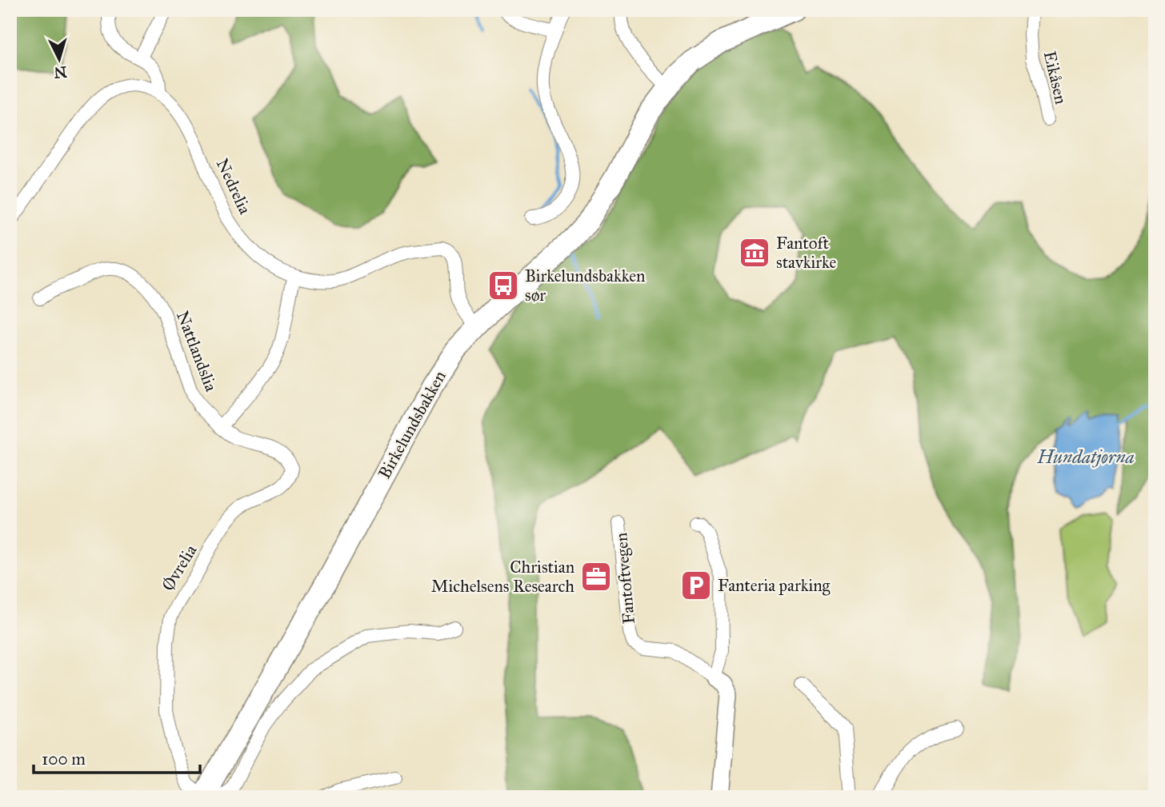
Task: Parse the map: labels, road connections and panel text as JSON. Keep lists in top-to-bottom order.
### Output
{
  "streets": {
    "main road": ["Birkelundsbakken"],
    "street": [
      "Eikåsen",
      "Nedrelia",
      "Nattlandslia",
      "Øvrelia",
      "Fantoftvegen"
    ]
  },
  "crossings": [
    ["Nedrelia", "Nattlandslia"],
    ["Nattlandslia", "Øvrelia"],
    ["Birkelundsbakken", "Øvrelia"]
  ],
  "water": ["Hundatjørna"],
  "places": {
    "museum": ["Fantoft stavkirke"],
    "bus stop": ["Birkelundsbakken sør"],
    "office": ["Christian Michelsens Research"],
    "parking": ["Fanteria parking"]
  },
  "scale_bar": "100 m",
  "north": "bottom"
}
